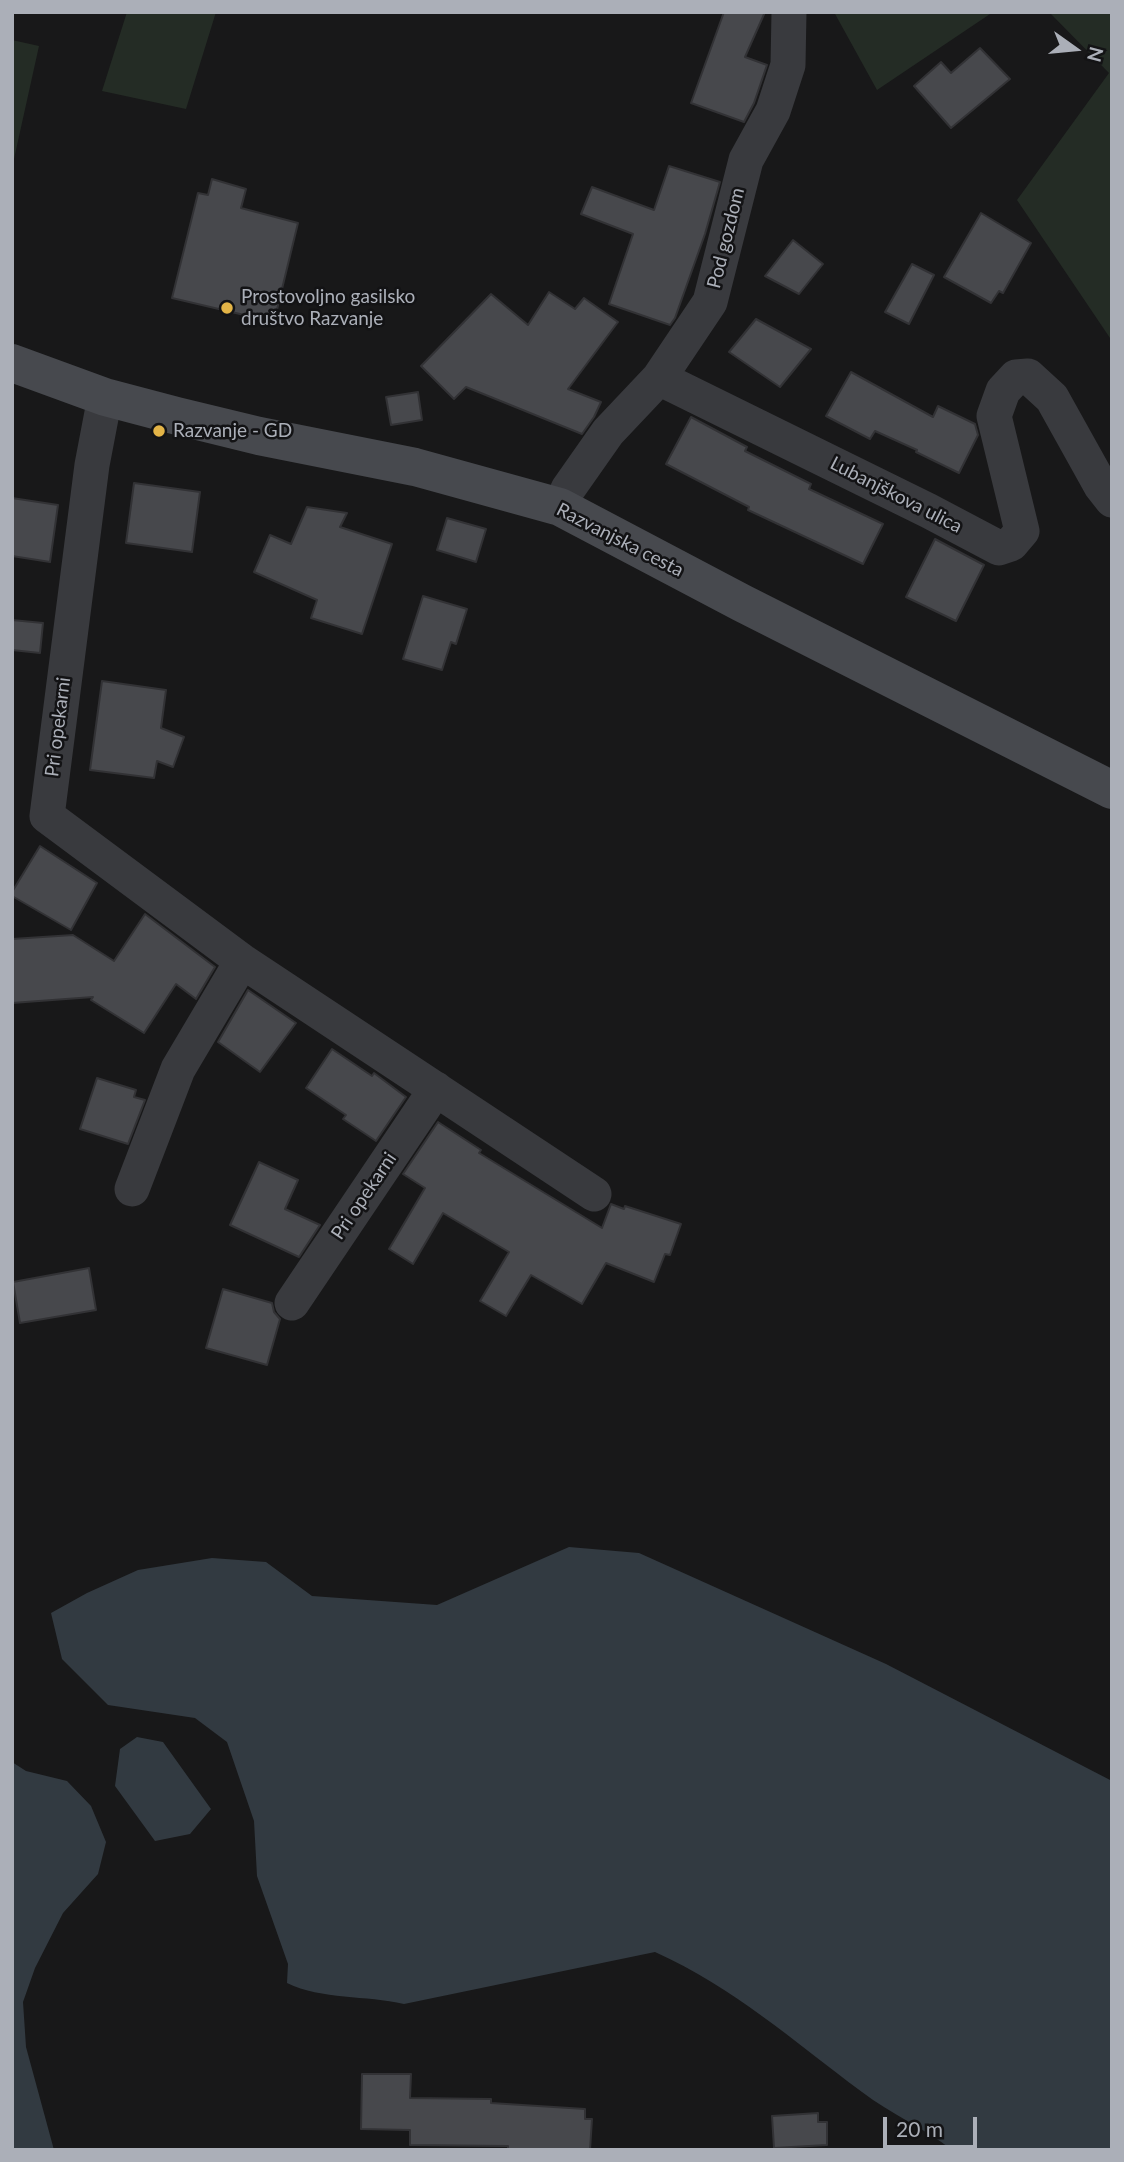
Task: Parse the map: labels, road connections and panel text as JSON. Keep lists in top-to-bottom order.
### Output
{
  "streets": {
    "street": [
      "Pod gozdom",
      "Lubanjškova ulica",
      "Razvanjska cesta",
      "Pri opekarni"
    ]
  },
  "crossings": [
    ["Pod gozdom", "Lubanjškova ulica"],
    ["Pod gozdom", "Razvanjska cesta"],
    ["Razvanjska cesta", "Pri opekarni"]
  ],
  "places": ["Prostovoljno gasilsko društvo Razvanje", "Razvanje - GD"],
  "scale_bar": "20 m",
  "north": "right"
}
